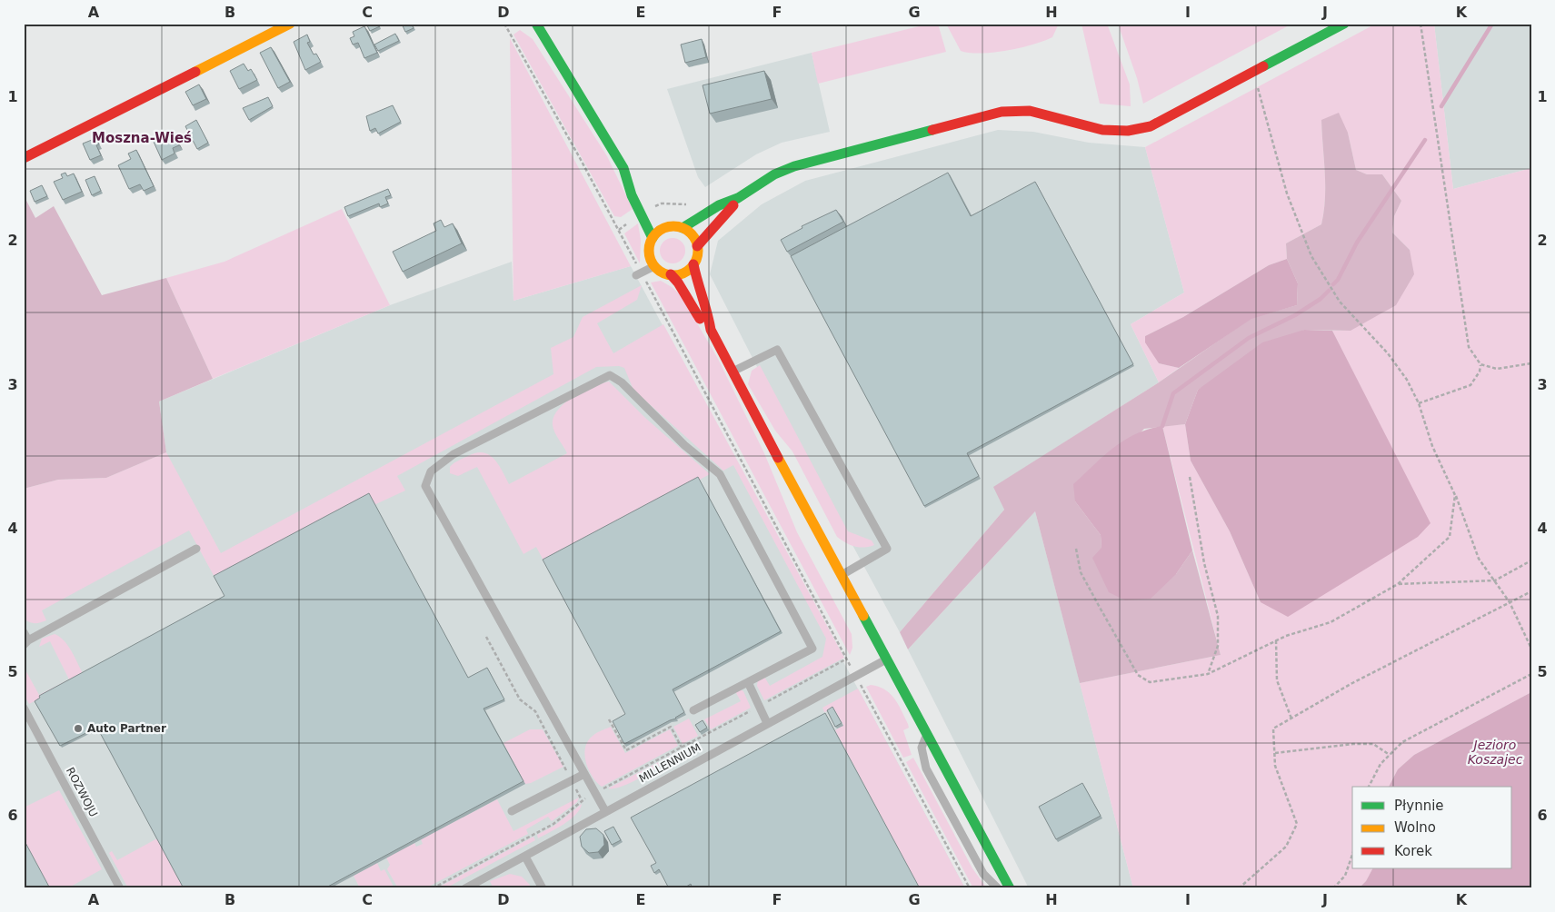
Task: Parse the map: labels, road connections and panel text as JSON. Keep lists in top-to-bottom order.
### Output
{
  "streets": {
    "lane": ["MILLENNIUM", "ROZWOJU"]
  },
  "districts": ["Moszna-Wieś"],
  "water": ["Jezioro Koszajec"],
  "places": ["Auto Partner"],
  "legend": ["Płynnie", "Wolno", "Korek"],
  "grid": {
    "columns": [
      "A",
      "B",
      "C",
      "D",
      "E",
      "F",
      "G",
      "H",
      "I",
      "J",
      "K"
    ],
    "rows": [
      "1",
      "2",
      "3",
      "4",
      "5",
      "6"
    ]
  }
}
